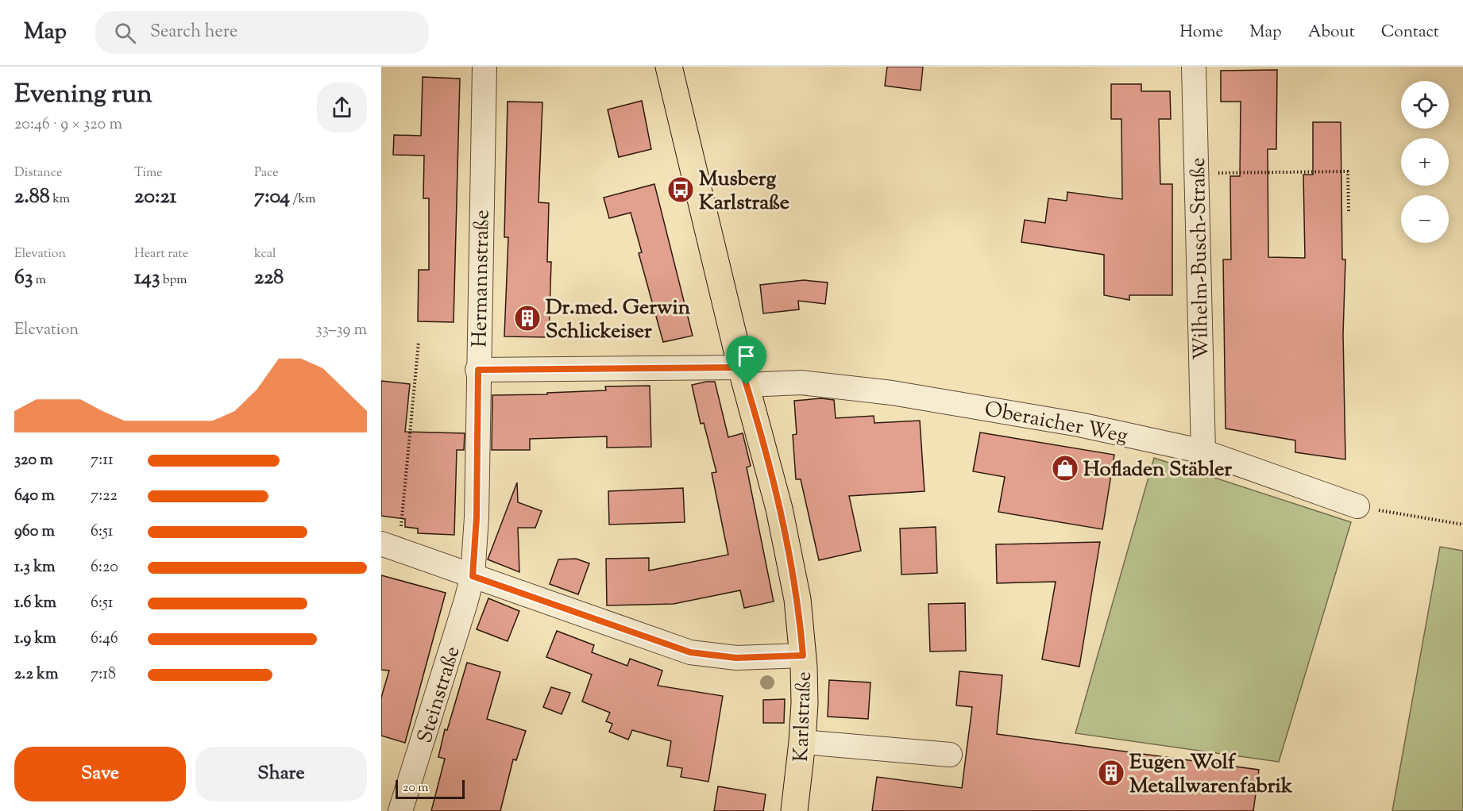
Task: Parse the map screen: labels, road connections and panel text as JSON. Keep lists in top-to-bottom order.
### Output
{
  "streets": {
    "main road": ["Karlstraße"],
    "street": [
      "Wilhelm-Busch-Straße",
      "Hermannstraße",
      "Oberaicher Weg",
      "Steinstraße"
    ]
  },
  "crossings": [
    ["Wilhelm-Busch-Straße", "Oberaicher Weg"],
    ["Hermannstraße", "Oberaicher Weg"],
    ["Hermannstraße", "Steinstraße"],
    ["Oberaicher Weg", "Karlstraße"]
  ],
  "places": {
    "bus stop": ["Musberg Karlstraße"],
    "building": ["Dr.med. Gerwin Schlickeiser", "Eugen Wolf Metallwarenfabrik"],
    "shop": ["Hofladen Stäbler"]
  },
  "scale_bar": "20 m",
  "page": {
    "header": "Map",
    "search": "Search here",
    "nav": [
      "Home",
      "Map",
      "About",
      "Contact"
    ],
    "heading": ["Evening run", "20:46 · 9 × 320 m"],
    "map_buttons": ["+", "−"],
    "stats": [
      ["Distance", "2.88 km"],
      ["Time", "20:21"],
      ["Pace", "7:04 /km"],
      ["Elevation", "63 m"],
      ["Heart rate", "143 bpm"],
      ["kcal", "228"]
    ],
    "chart": ["Elevation", "33–39 m"],
    "list": [
      {
        "name": "320 m",
        "note": "7:11"
      },
      {
        "name": "640 m",
        "note": "7:22"
      },
      {
        "name": "960 m",
        "note": "6:51"
      },
      {
        "name": "1.3 km",
        "note": "6:20"
      },
      {
        "name": "1.6 km",
        "note": "6:51"
      },
      {
        "name": "1.9 km",
        "note": "6:46"
      },
      {
        "name": "2.2 km",
        "note": "7:18"
      }
    ],
    "buttons": ["Save", "Share"],
    "scale": "20 m"
  }
}
